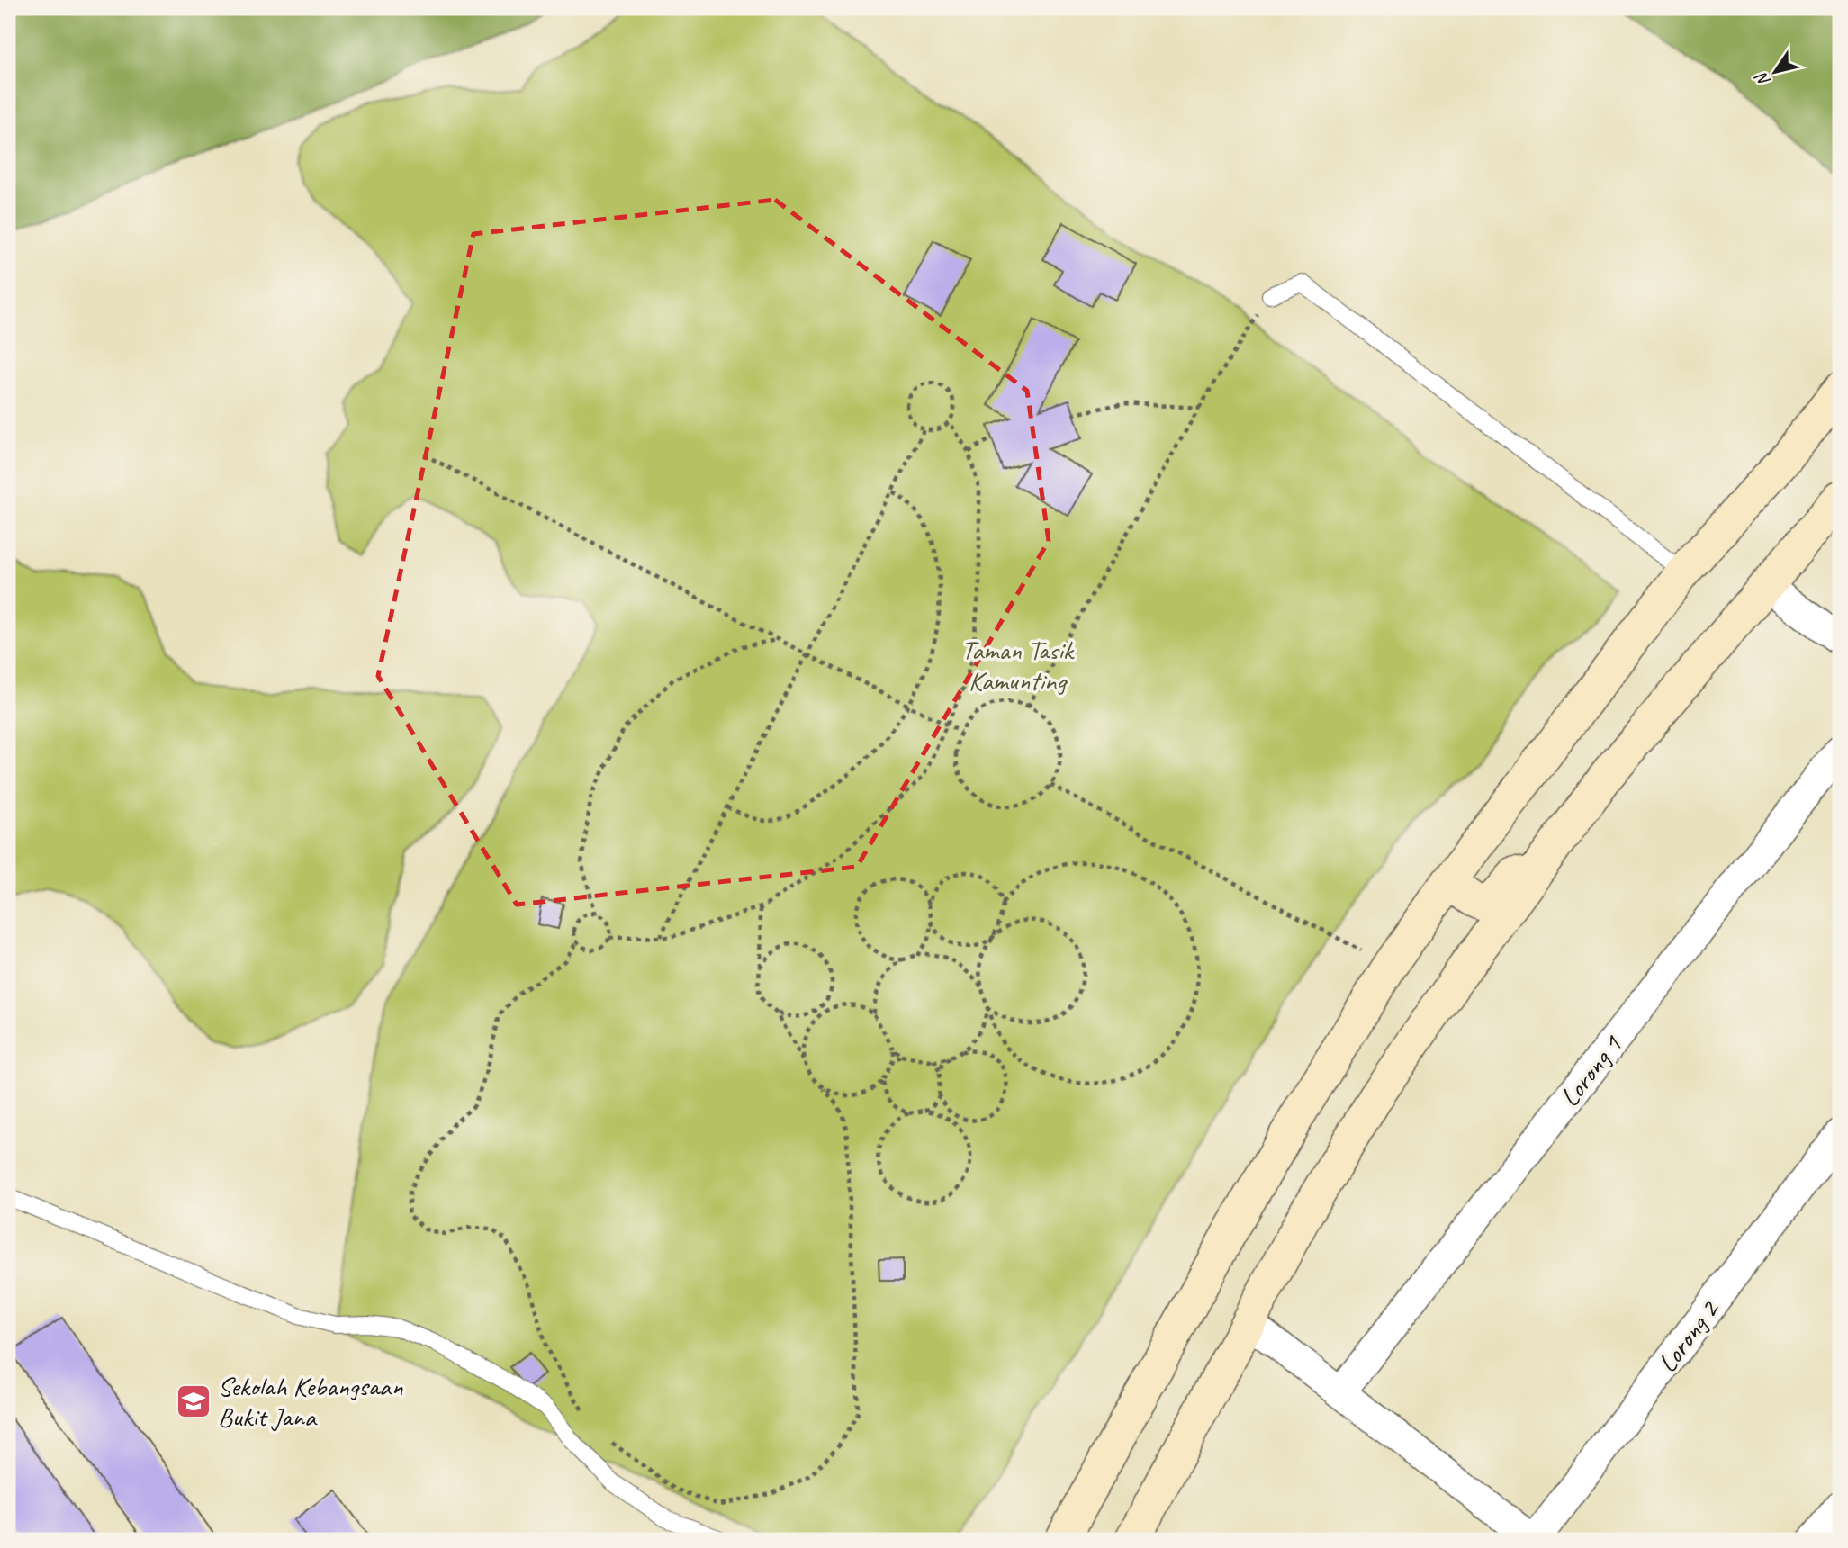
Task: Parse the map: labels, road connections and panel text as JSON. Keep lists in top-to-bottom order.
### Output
{
  "streets": {
    "street": ["Lorong 1", "Lorong 2"]
  },
  "parks": ["Taman Tasik Kamunting"],
  "places": {
    "school or university": ["Sekolah Kebangsaan Bukit Jana"]
  },
  "north": "bottom left"
}
